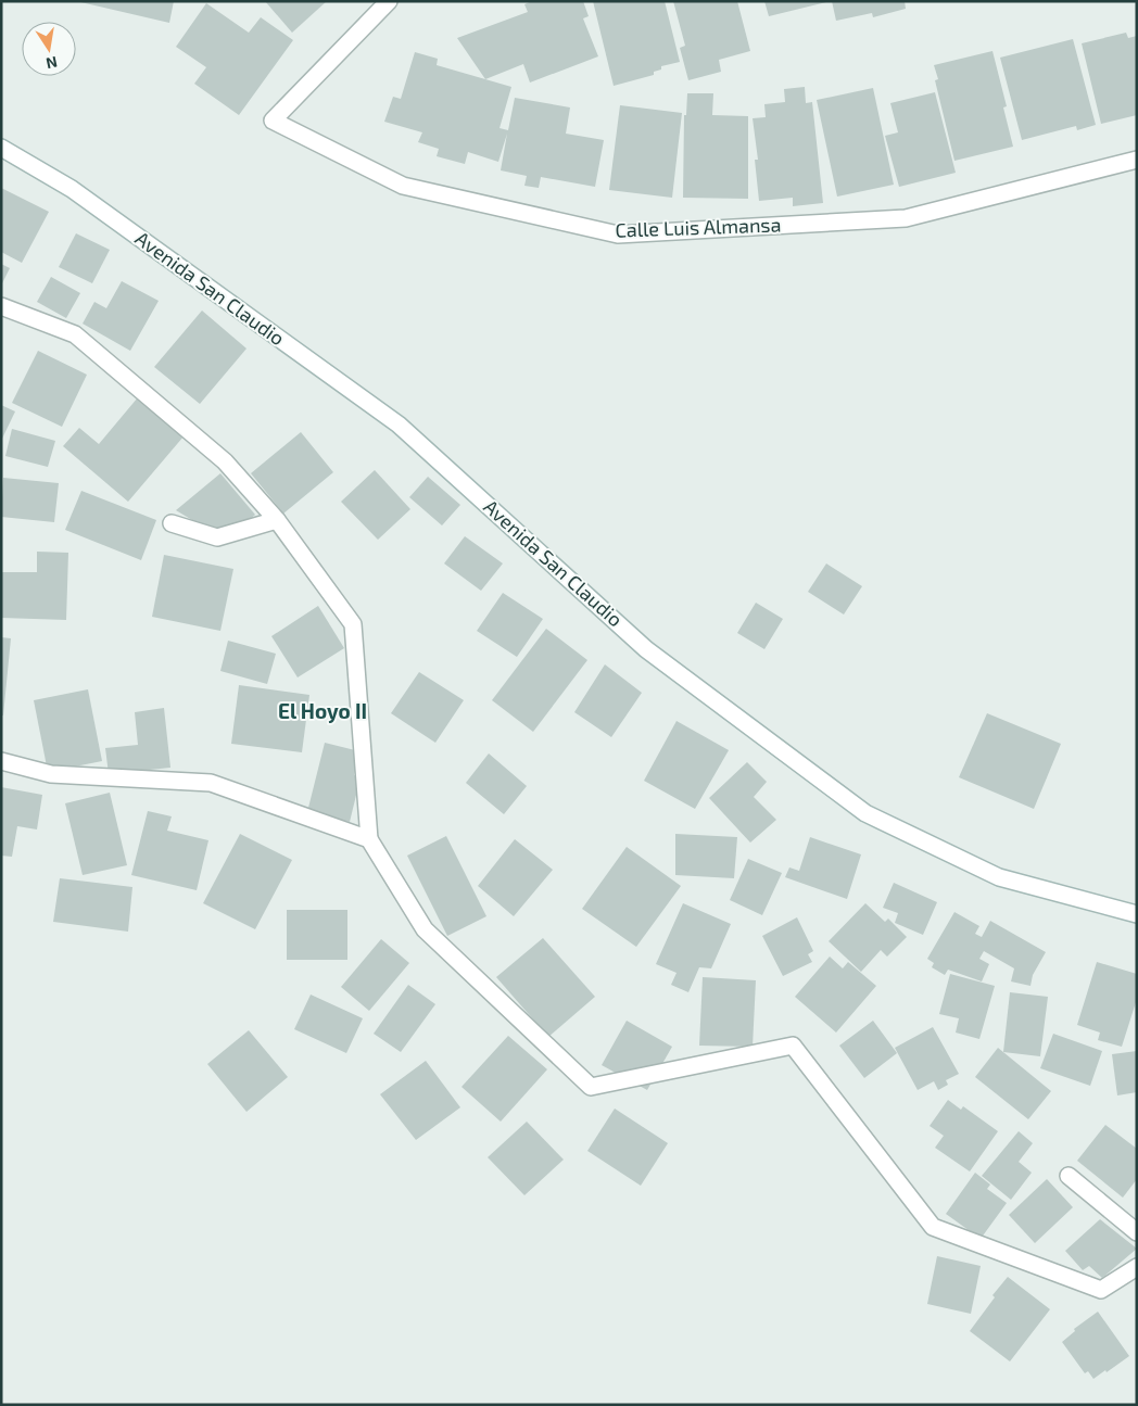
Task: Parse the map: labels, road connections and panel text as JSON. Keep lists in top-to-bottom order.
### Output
{
  "streets": {
    "street": ["Calle Luis Almansa", "Avenida San Claudio"]
  },
  "districts": ["El Hoyo II"],
  "north": "bottom"
}
